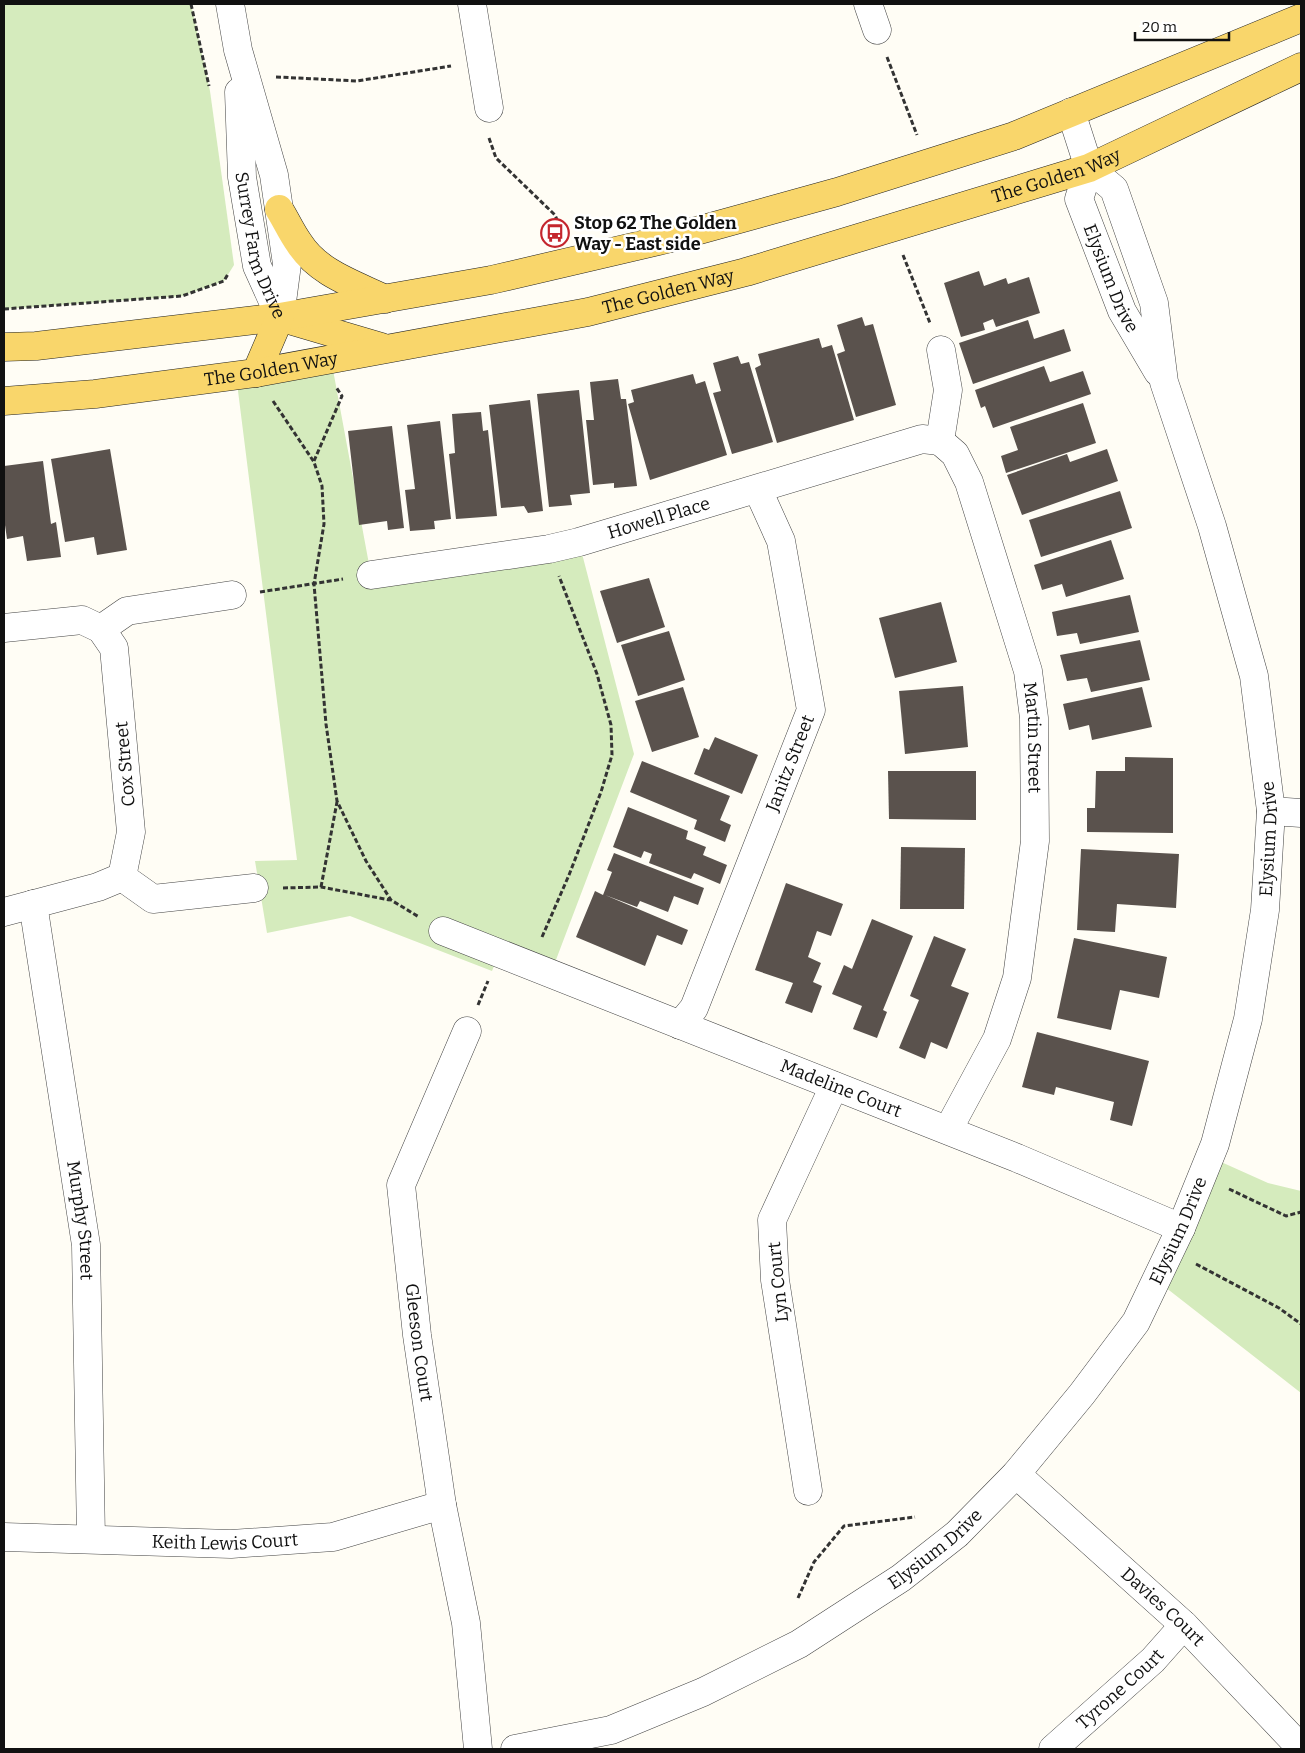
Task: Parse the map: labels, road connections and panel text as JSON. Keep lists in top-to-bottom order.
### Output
{
  "streets": {
    "main road": ["The Golden Way"],
    "street": [
      "Surrey Farm Drive",
      "Elysium Drive",
      "Howell Place",
      "Martin Street",
      "Janitz Street",
      "Cox Street",
      "Madeline Court",
      "Murphy Street",
      "Lyn Court",
      "Gleeson Court",
      "Keith Lewis Court",
      "Davies Court",
      "Tyrone Court"
    ]
  },
  "crossings": [
    ["The Golden Way", "Elysium Drive"],
    ["Elysium Drive", "Madeline Court"],
    ["Elysium Drive", "Davies Court"],
    ["Howell Place", "Martin Street"],
    ["Howell Place", "Janitz Street"],
    ["Martin Street", "Madeline Court"],
    ["Janitz Street", "Madeline Court"],
    ["Madeline Court", "Lyn Court"],
    ["Murphy Street", "Keith Lewis Court"],
    ["Gleeson Court", "Keith Lewis Court"],
    ["Davies Court", "Tyrone Court"]
  ],
  "places": {
    "bus stop": ["Stop 62 The Golden Way - East side"]
  },
  "scale_bar": "20 m"
}
